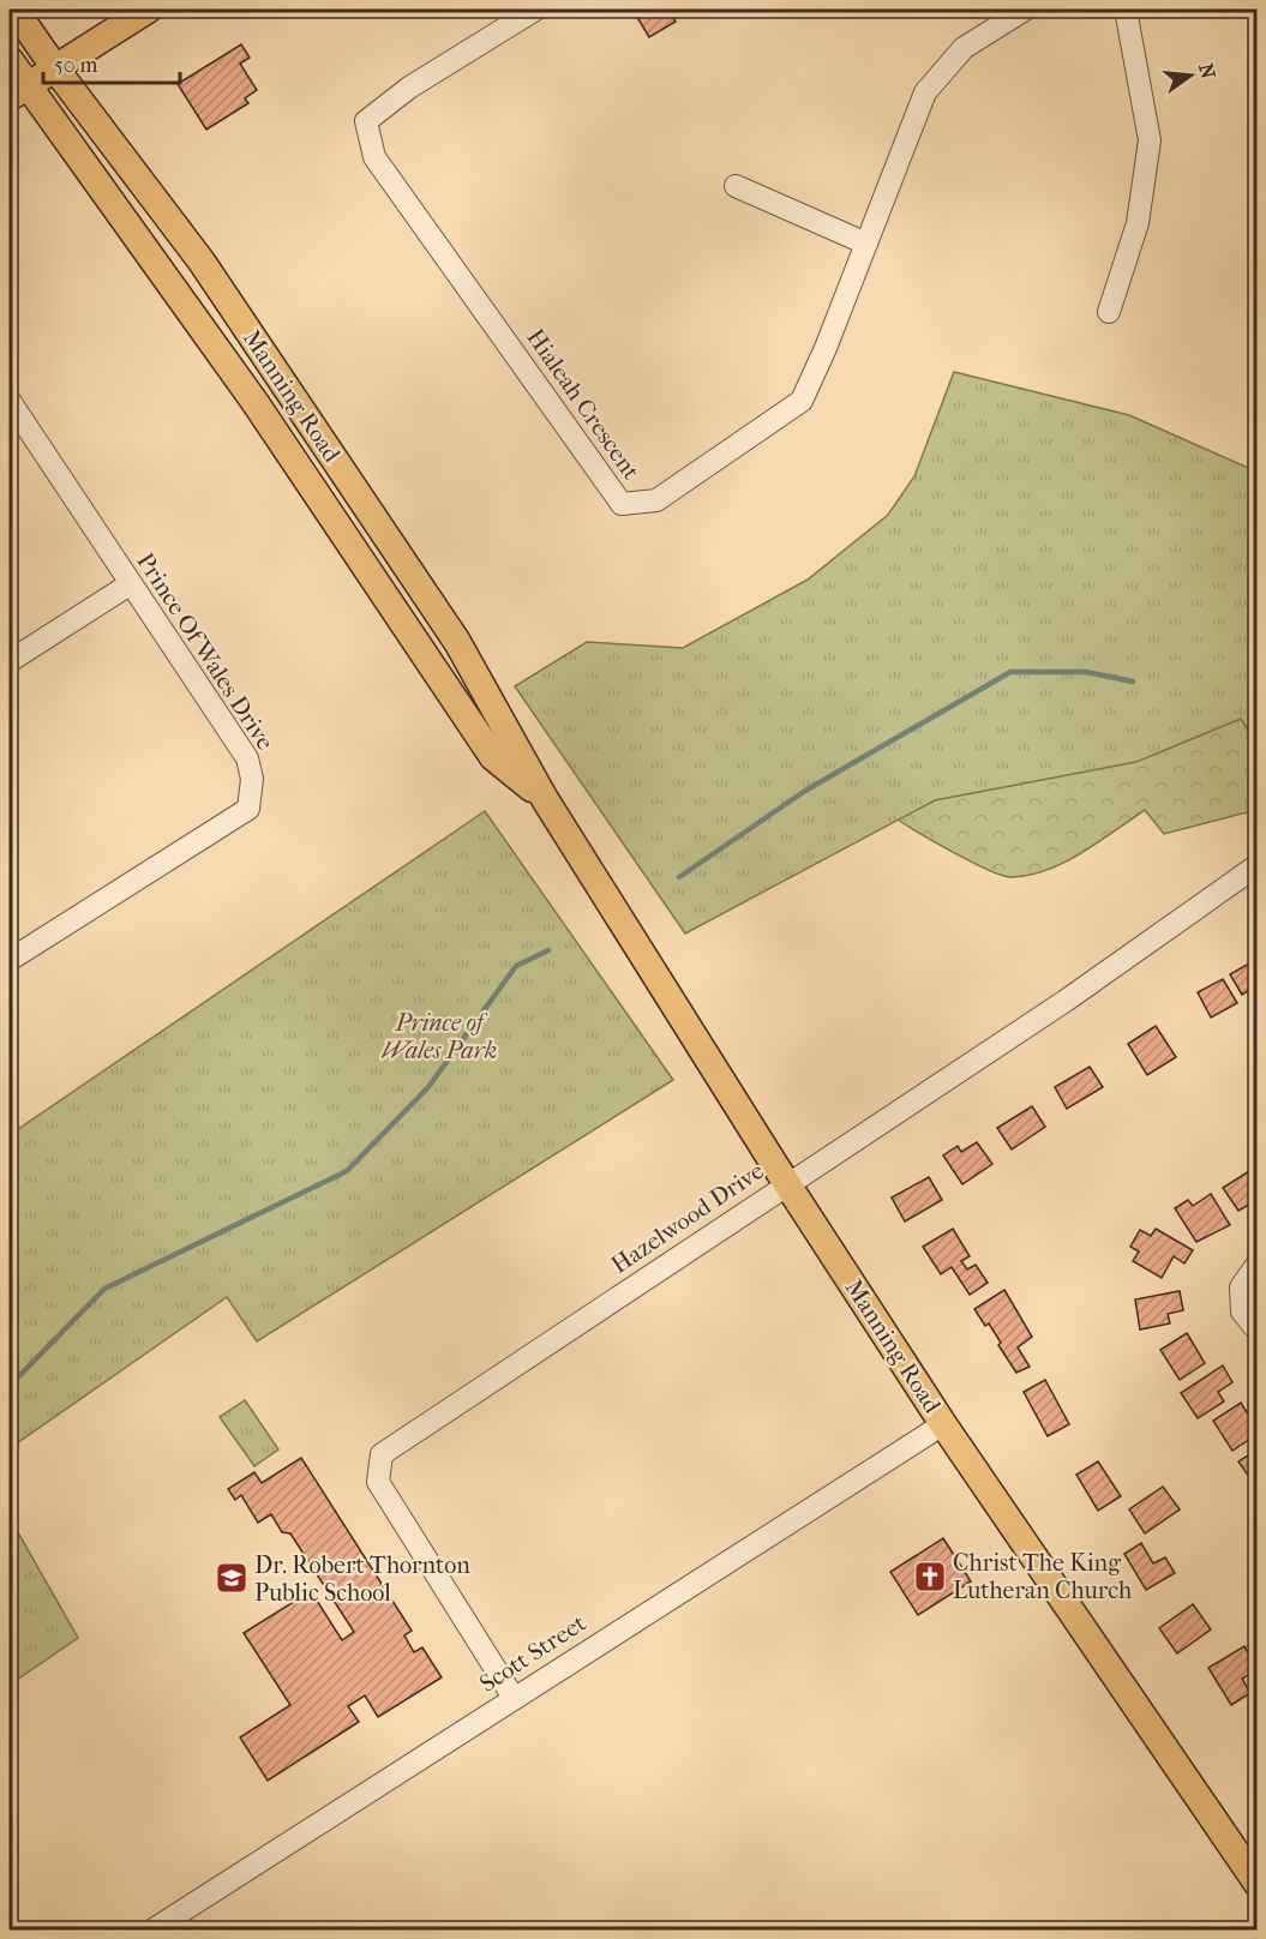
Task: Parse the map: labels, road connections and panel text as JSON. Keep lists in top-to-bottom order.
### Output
{
  "streets": {
    "main road": ["Manning Road"],
    "street": [
      "Hialeah Crescent",
      "Prince Of Wales Drive",
      "Hazelwood Drive",
      "Scott Street"
    ]
  },
  "crossings": [
    ["Manning Road", "Hazelwood Drive"],
    ["Manning Road", "Scott Street"],
    ["Hazelwood Drive", "Scott Street"]
  ],
  "parks": ["Prince of Wales Park"],
  "places": {
    "church": ["Christ The King Lutheran Church"],
    "school or university": ["Dr. Robert Thornton Public School"]
  },
  "scale_bar": "50 m",
  "north": "right"
}
